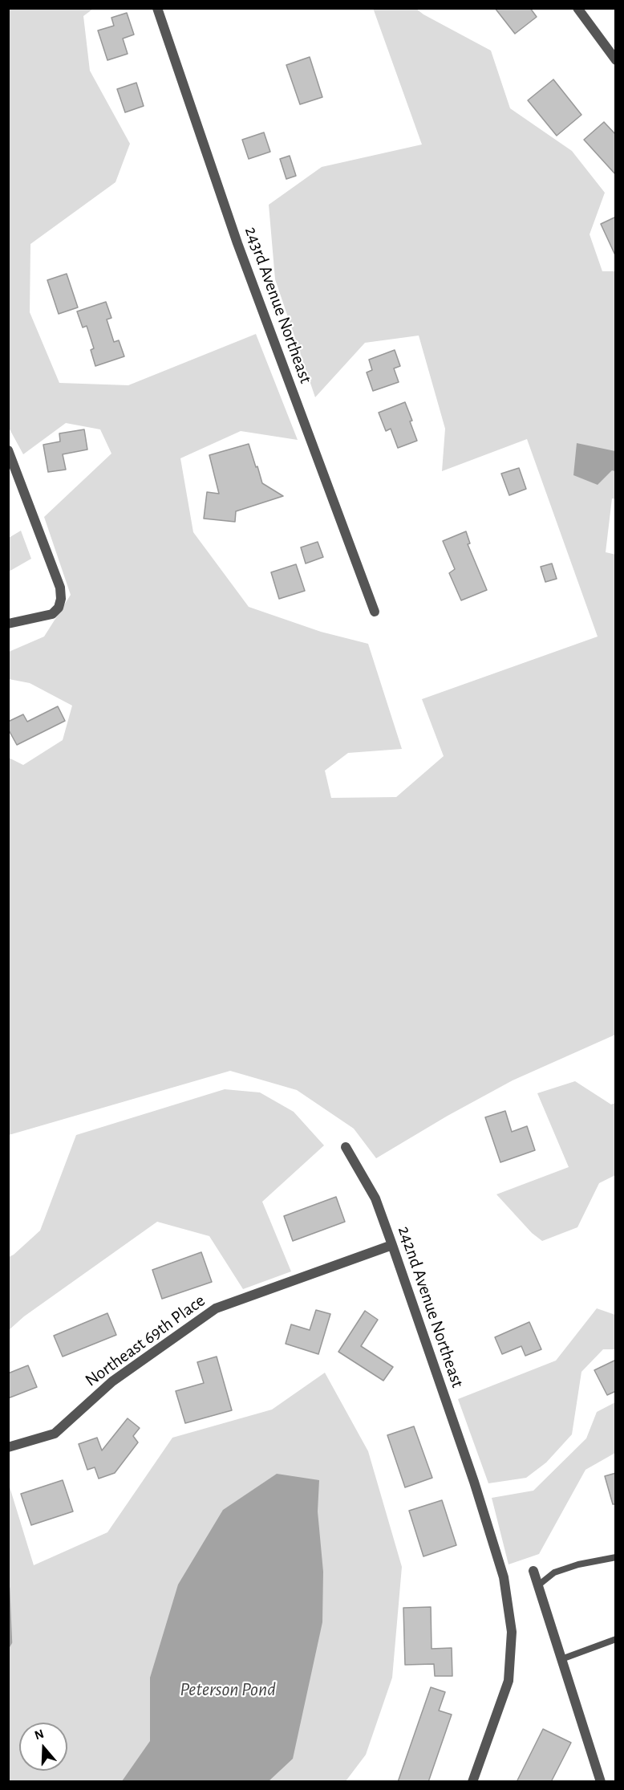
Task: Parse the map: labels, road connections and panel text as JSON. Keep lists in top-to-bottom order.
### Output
{
  "streets": {
    "street": ["243rd Avenue Northeast", "242nd Avenue Northeast", "Northeast 69th Place"]
  },
  "crossings": [
    ["242nd Avenue Northeast", "Northeast 69th Place"]
  ],
  "water": ["Peterson Pond"],
  "north": "top"
}
